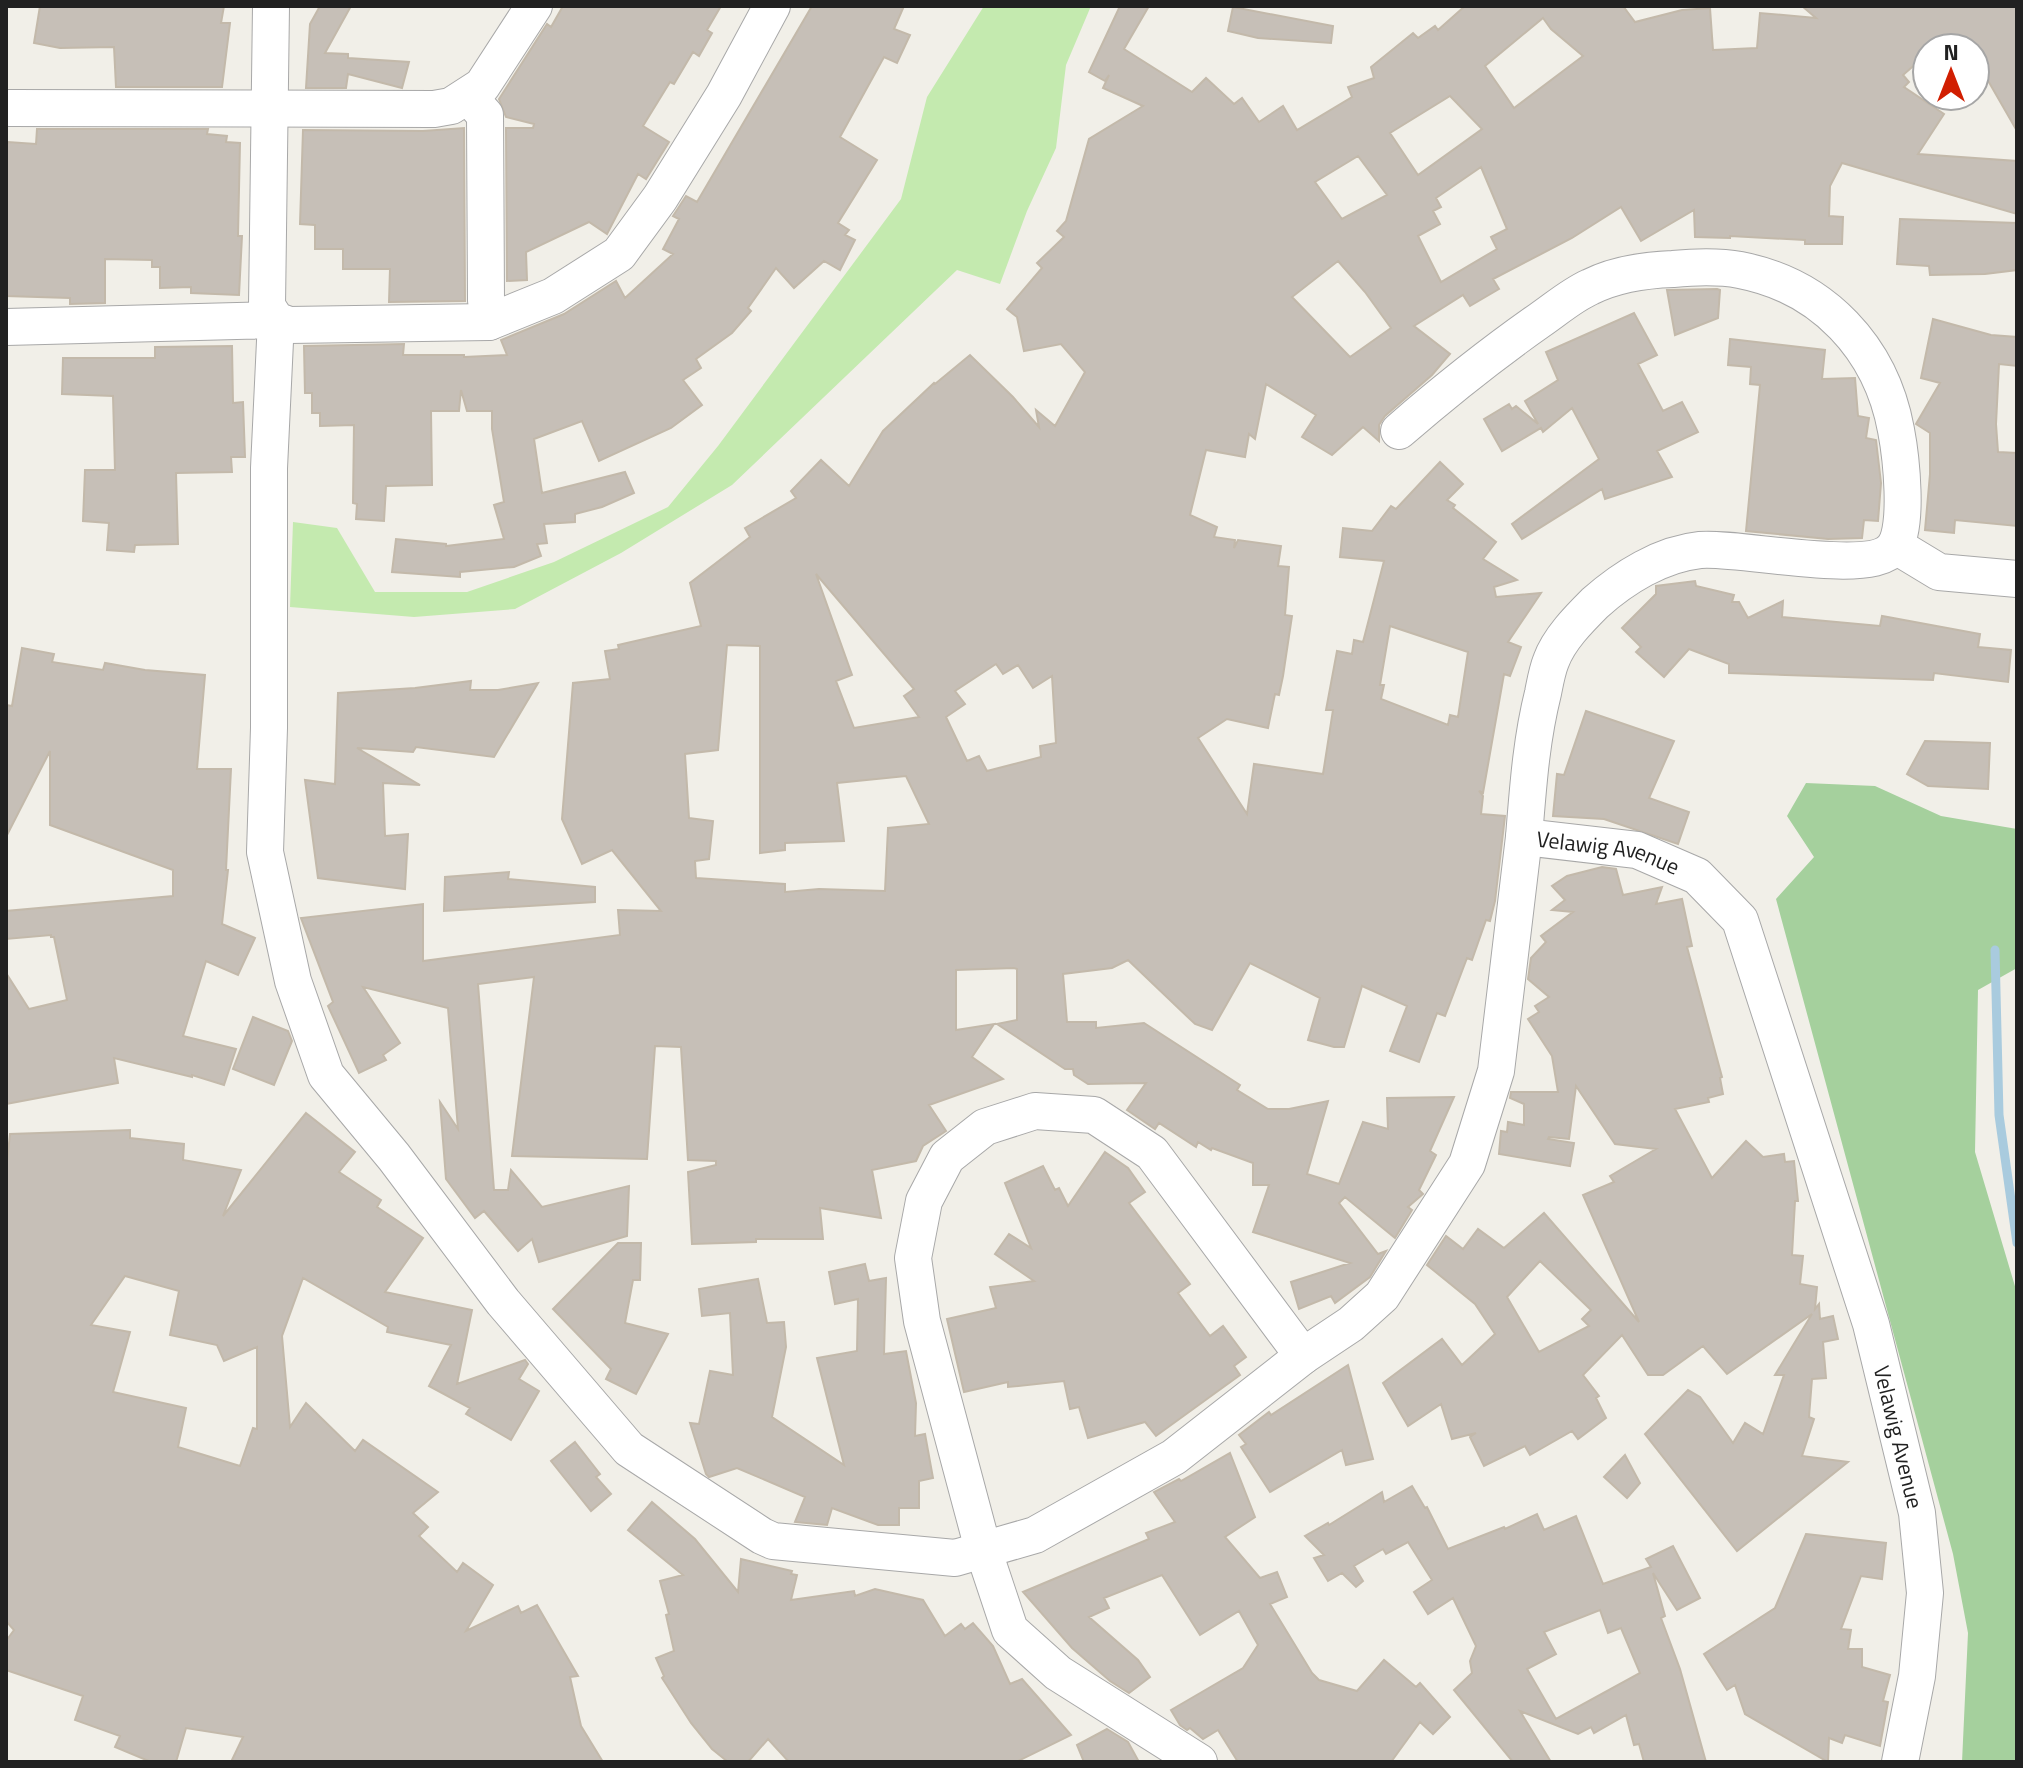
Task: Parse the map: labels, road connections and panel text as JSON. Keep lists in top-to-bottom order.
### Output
{
  "streets": {
    "street": ["Velawig Avenue"]
  },
  "north": "top"
}
